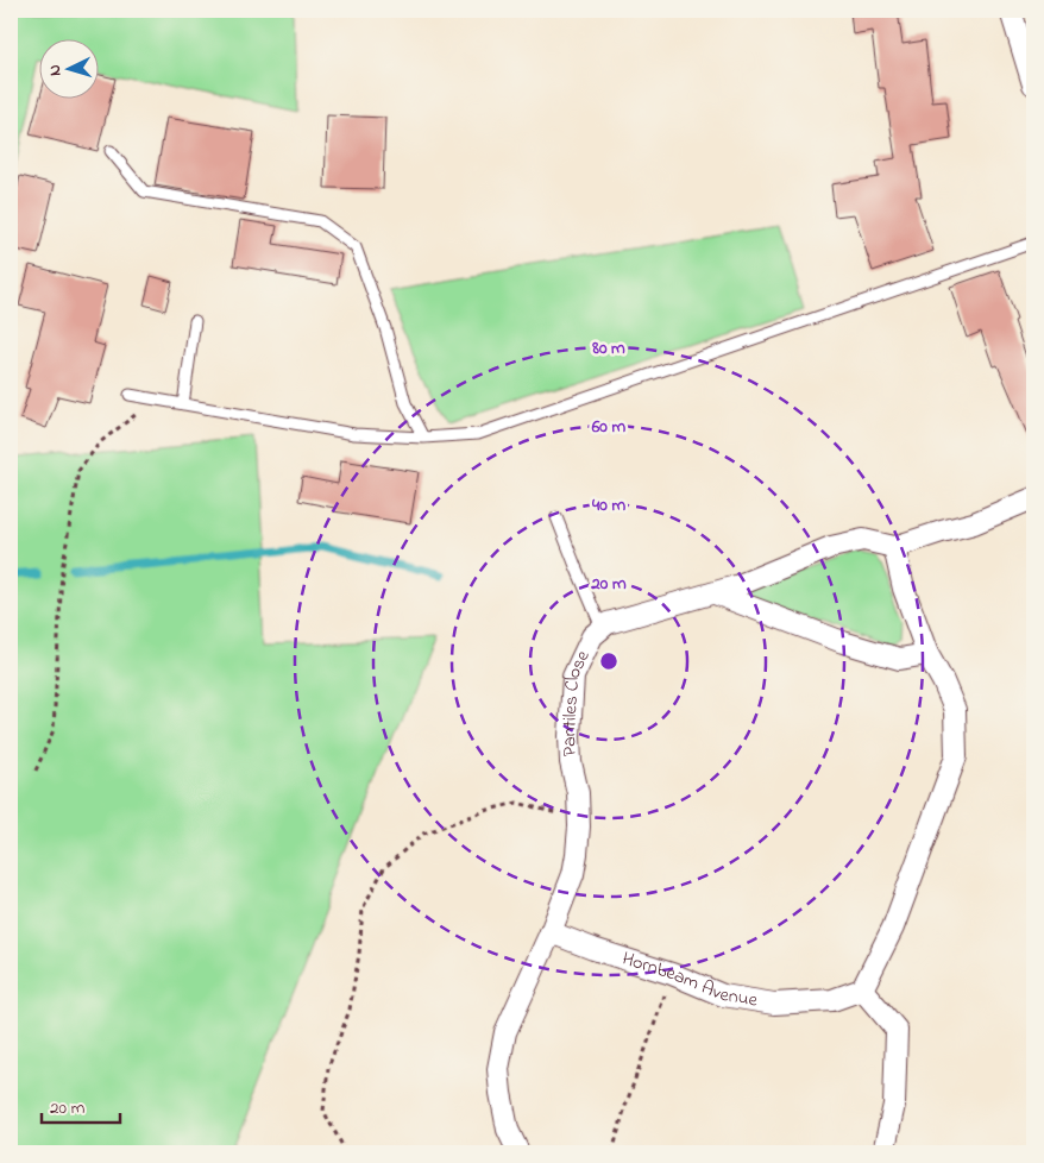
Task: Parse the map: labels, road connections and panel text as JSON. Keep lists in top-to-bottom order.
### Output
{
  "streets": {
    "street": ["Pantiles Close", "Hornbeam Avenue"]
  },
  "crossings": [
    ["Pantiles Close", "Hornbeam Avenue"]
  ],
  "scale_bar": "20 m",
  "north": "left",
  "rings": [
    "80 m",
    "60 m",
    "40 m",
    "20 m"
  ]
}
